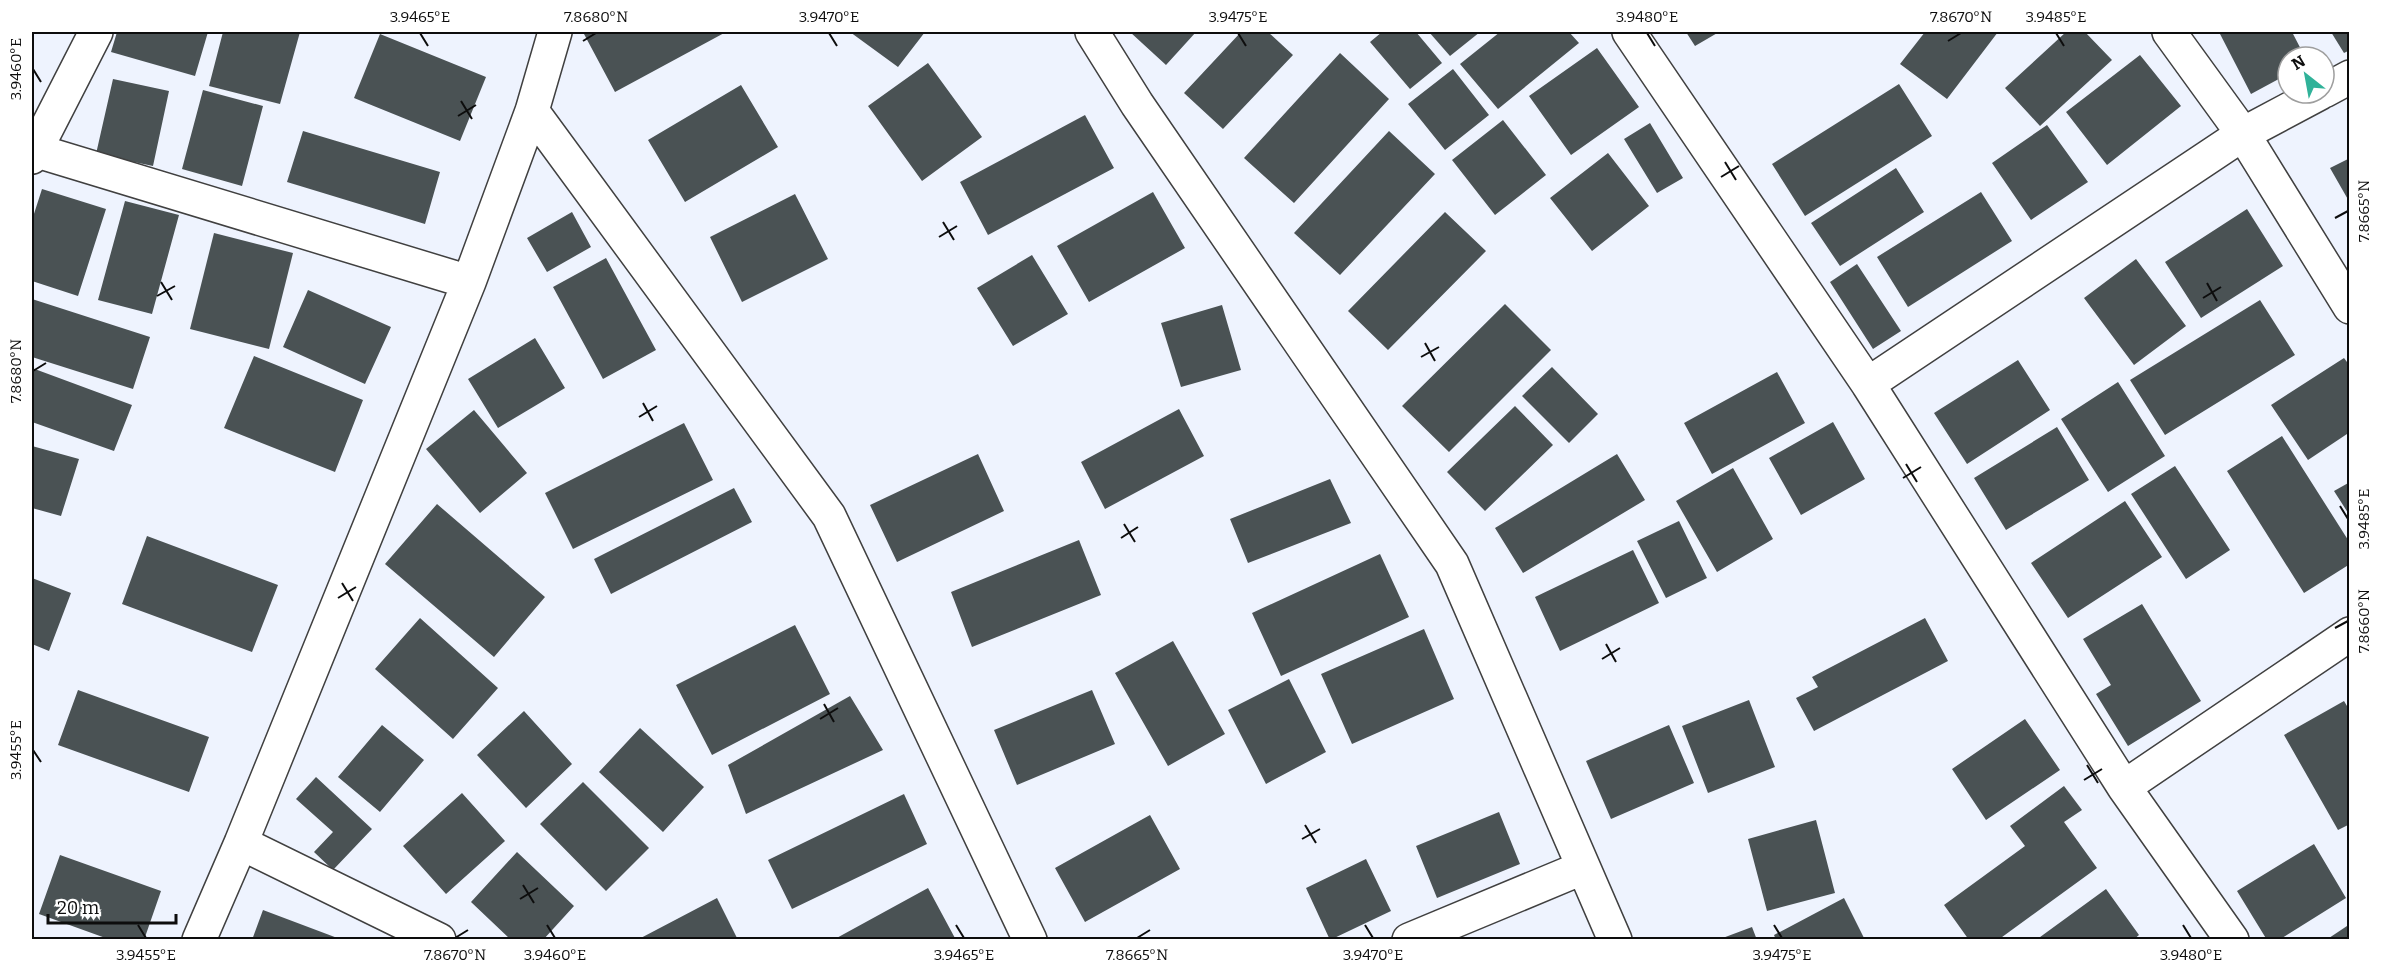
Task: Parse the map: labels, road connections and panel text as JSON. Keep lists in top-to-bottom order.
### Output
{
  "scale_bar": "20 m",
  "north": "top left",
  "coordinates": [
    "3.9465°E",
    "7.8680°N",
    "3.9470°E",
    "3.9475°E",
    "3.9480°E",
    "7.8670°N",
    "3.9485°E",
    "3.9460°E",
    "7.8665°N",
    "7.8660°N",
    "3.9455°E"
  ]
}
